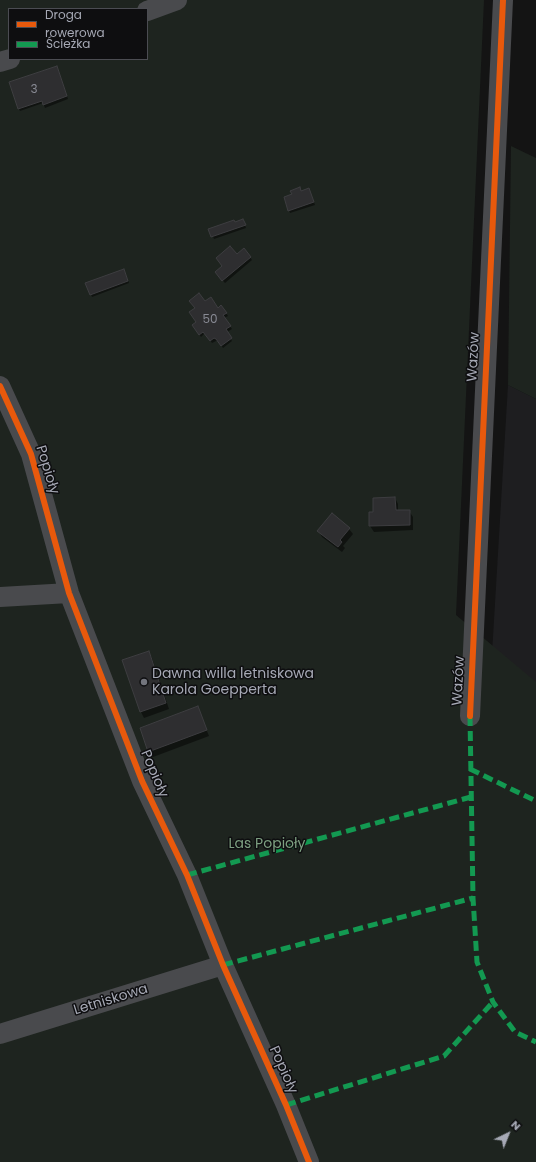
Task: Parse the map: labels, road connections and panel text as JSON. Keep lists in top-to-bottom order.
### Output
{
  "streets": {
    "street": ["Wazów", "Popioły", "Letniskowa"]
  },
  "crossings": [
    ["Popioły", "Letniskowa"]
  ],
  "parks": ["Las Popioły"],
  "places": ["Dawna willa letniskowa Karola Goepperta"],
  "house_numbers": ["3", "50"],
  "legend": ["Droga rowerowa", "Ścieżka"],
  "north": "top right"
}
